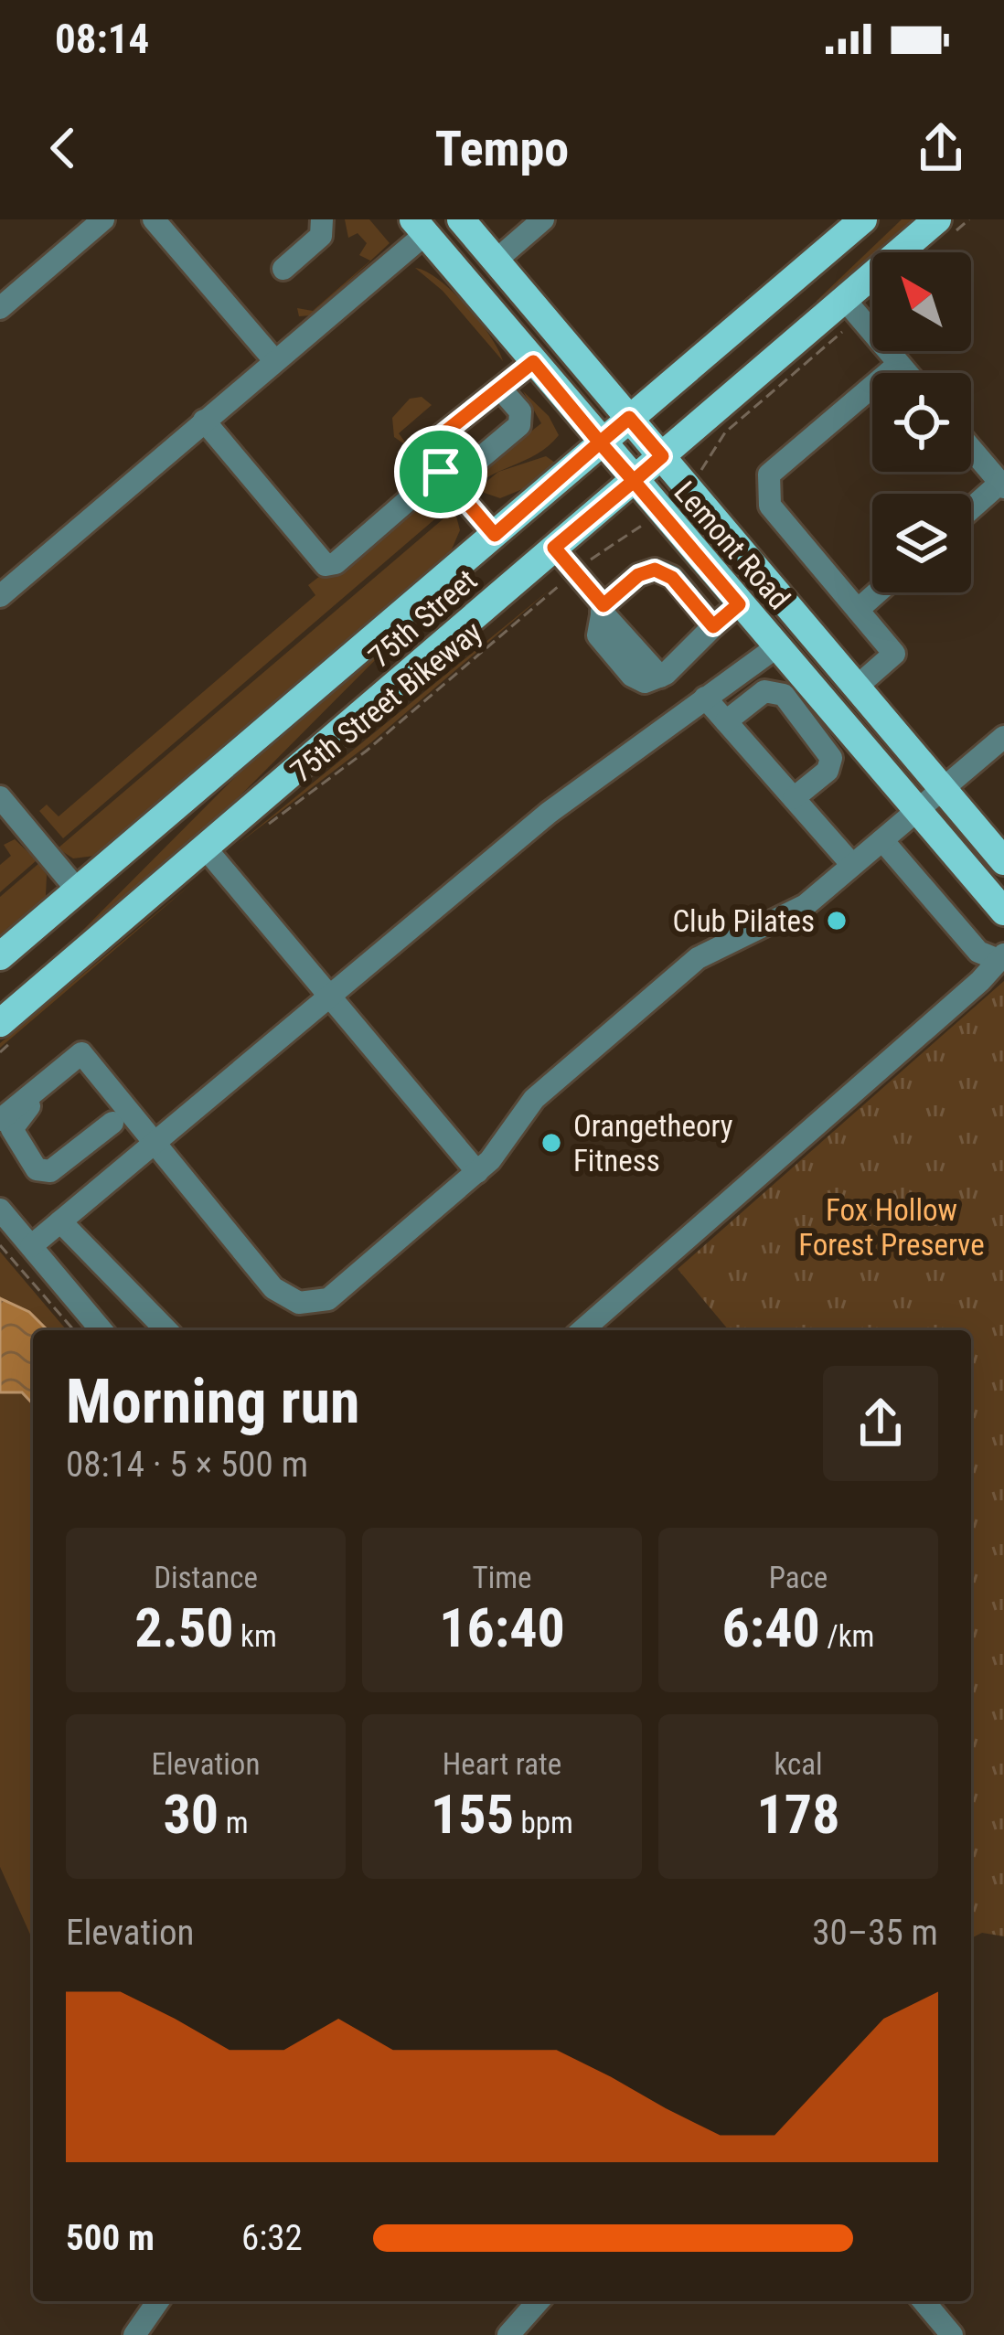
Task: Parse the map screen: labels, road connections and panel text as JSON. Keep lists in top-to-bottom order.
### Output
{
  "streets": {
    "main road": ["Lemont Road", "75th Street"],
    "path": ["75th Street Bikeway"]
  },
  "crossings": [
    ["Lemont Road", "75th Street"]
  ],
  "parks": ["Fox Hollow Forest Preserve"],
  "places": ["Club Pilates", "Orangetheory Fitness"],
  "north": "top left",
  "page": {
    "status": "08:14",
    "header": "Tempo",
    "heading": ["Morning run", "08:14 · 5 × 500 m"],
    "stats": [
      ["Distance", "2.50 km"],
      ["Time", "16:40"],
      ["Pace", "6:40 /km"],
      ["Elevation", "30 m"],
      ["Heart rate", "155 bpm"],
      ["kcal", "178"]
    ],
    "chart": ["Elevation", "30–35 m"],
    "list": [
      {
        "name": "500 m",
        "note": "6:32"
      }
    ]
  }
}
